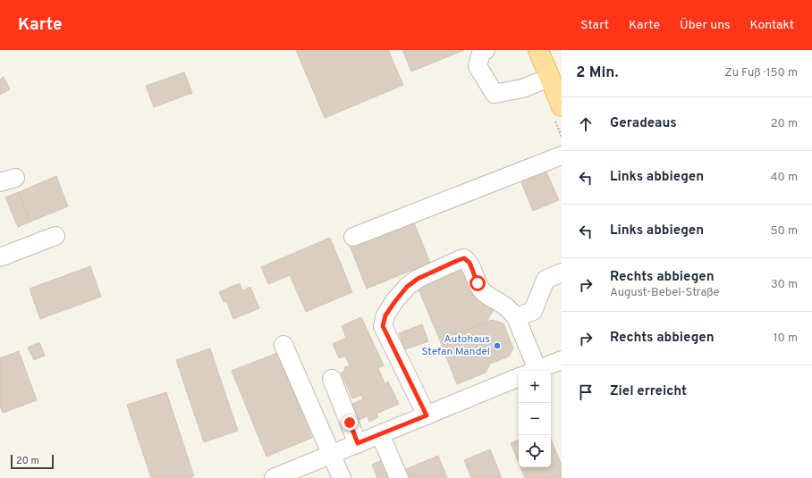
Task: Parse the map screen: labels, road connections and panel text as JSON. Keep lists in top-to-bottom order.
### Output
{
  "places": ["Autohaus Stefan Mandel"],
  "scale_bar": "20 m",
  "page": {
    "header": "Karte",
    "nav": [
      "Start",
      "Karte",
      "Über uns",
      "Kontakt"
    ],
    "heading": ["2 Min.", "Zu Fuß · 150 m"],
    "list": [
      ["Geradeaus", "20 m"],
      ["Links abbiegen", "40 m"],
      ["Links abbiegen", "50 m"],
      ["Rechts abbiegen", "August-Bebel-Straße", "30 m"],
      ["Rechts abbiegen", "10 m"],
      "Ziel erreicht"
    ],
    "map_buttons": ["+", "−"],
    "scale": "20 m"
  }
}
